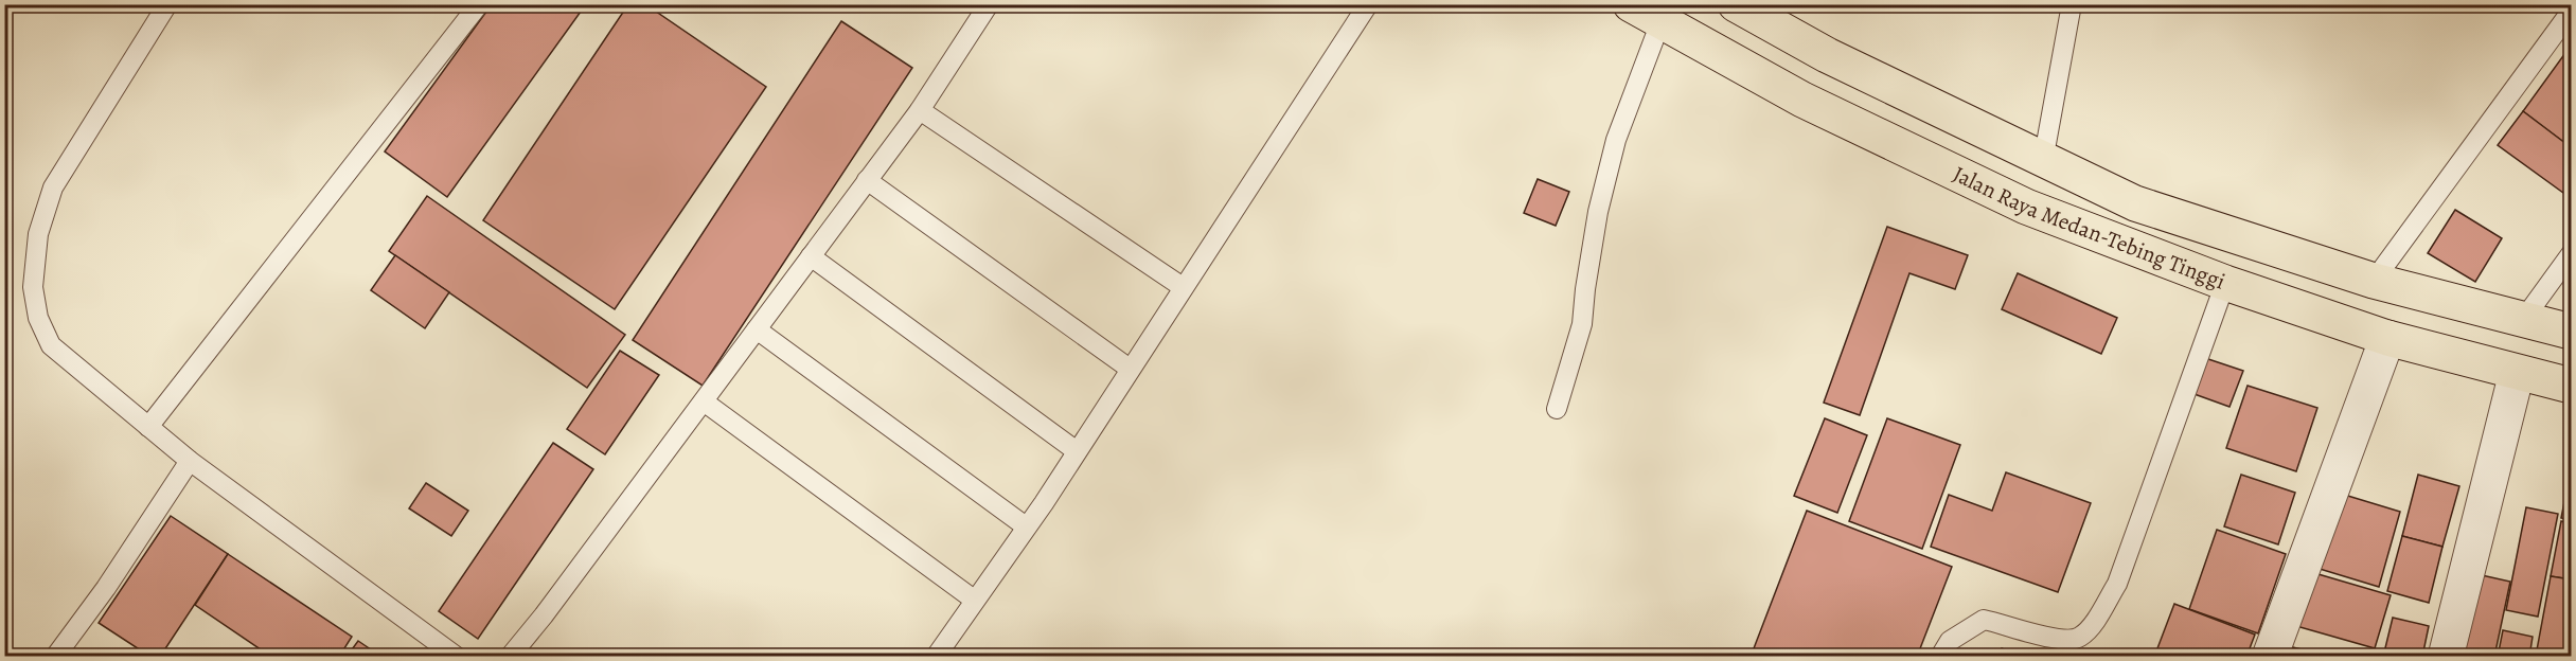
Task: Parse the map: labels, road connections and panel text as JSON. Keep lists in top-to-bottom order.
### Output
{
  "streets": {
    "highway": ["Jalan Raya Medan-Tebing Tinggi"]
  }
}
